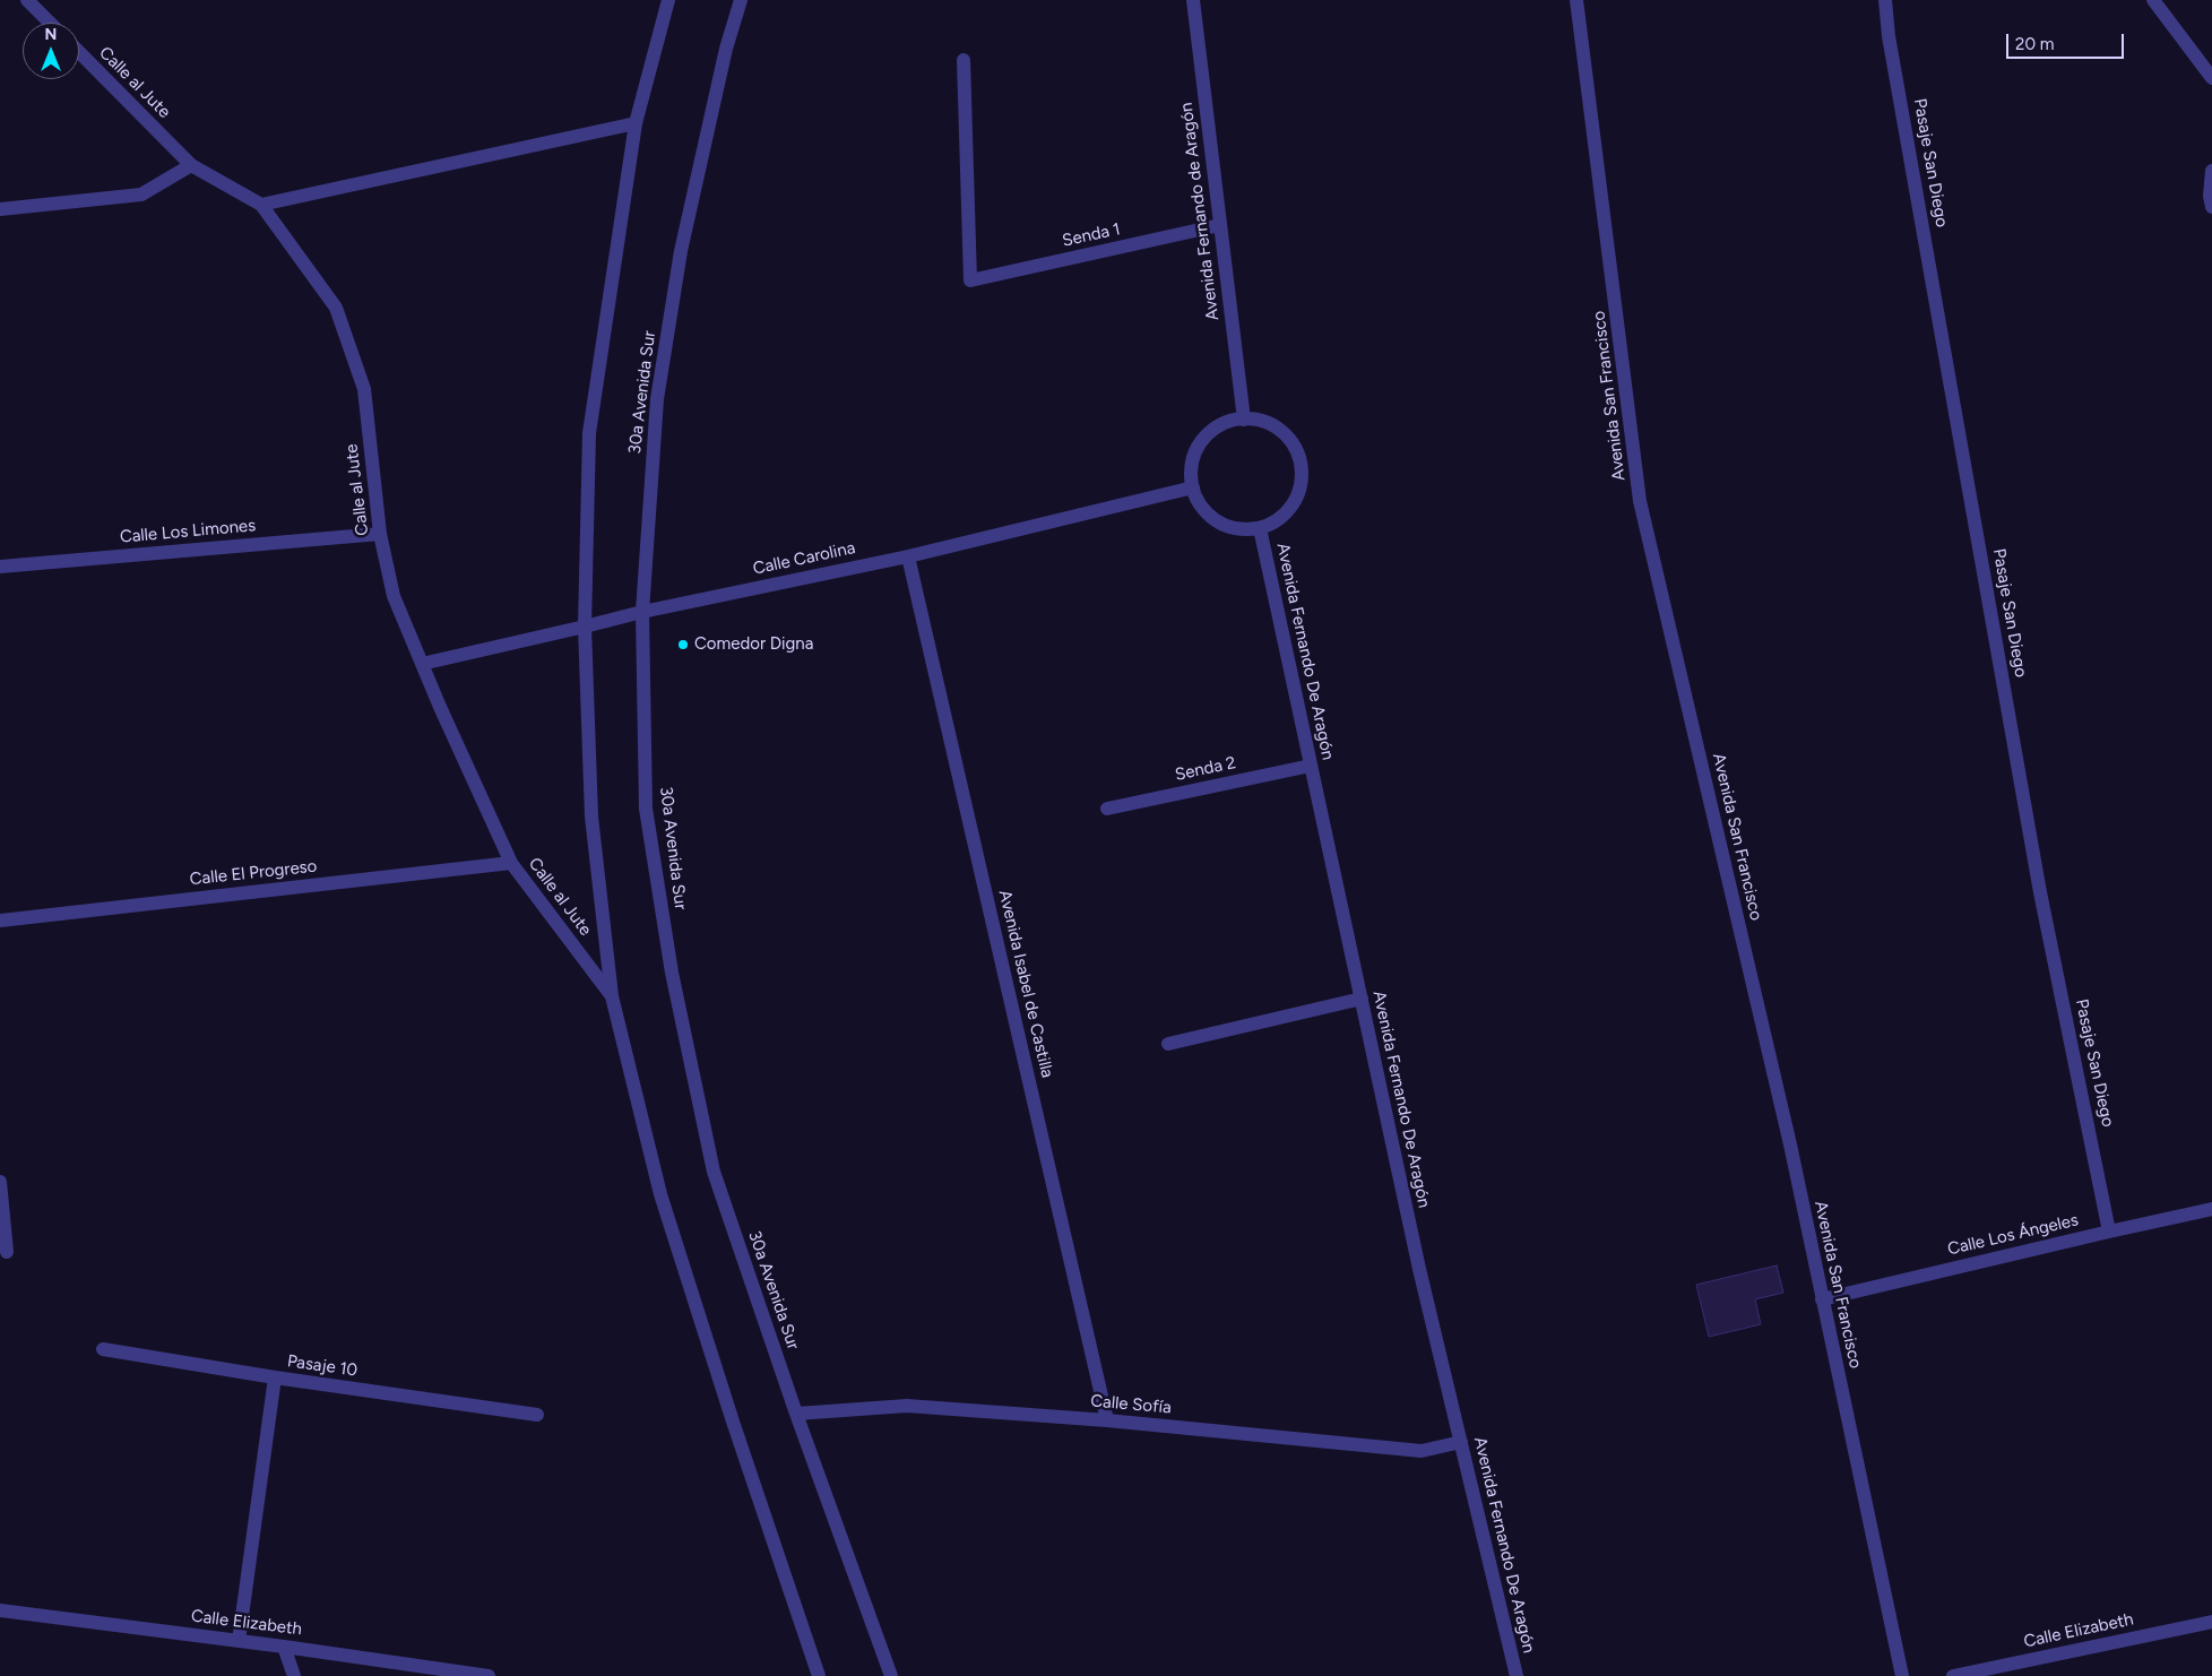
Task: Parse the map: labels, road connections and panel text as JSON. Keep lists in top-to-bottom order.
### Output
{
  "streets": {
    "street": [
      "Calle al Jute",
      "Pasaje San Diego",
      "Avenida Fernando de Aragón",
      "Senda 1",
      "30a Avenida Sur",
      "Avenida San Francisco",
      "Calle Los Limones",
      "Calle Carolina",
      "Avenida Fernando De Aragón",
      "Senda 2",
      "Calle El Progreso",
      "Avenida Isabel de Castilla",
      "Calle Los Ángeles",
      "Pasaje 10",
      "Calle Sofía",
      "Calle Elizabeth"
    ]
  },
  "crossings": [
    ["Calle al Jute", "Calle Los Limones"],
    ["Calle al Jute", "Calle Carolina"],
    ["Calle al Jute", "Calle El Progreso"],
    ["Pasaje San Diego", "Calle Los Ángeles"],
    ["Avenida Fernando de Aragón", "Senda 1"],
    ["Avenida Fernando de Aragón", "Calle Carolina"],
    ["Avenida Fernando de Aragón", "Avenida Fernando De Aragón"],
    ["30a Avenida Sur", "Calle Carolina"],
    ["30a Avenida Sur", "Calle Sofía"],
    ["Avenida San Francisco", "Calle Los Ángeles"],
    ["Calle Carolina", "Avenida Fernando De Aragón"],
    ["Calle Carolina", "Avenida Isabel de Castilla"],
    ["Avenida Fernando De Aragón", "Senda 2"],
    ["Avenida Fernando De Aragón", "Calle Sofía"],
    ["Avenida Isabel de Castilla", "Calle Sofía"]
  ],
  "places": ["Comedor Digna"],
  "scale_bar": "20 m",
  "north": "top"
}
